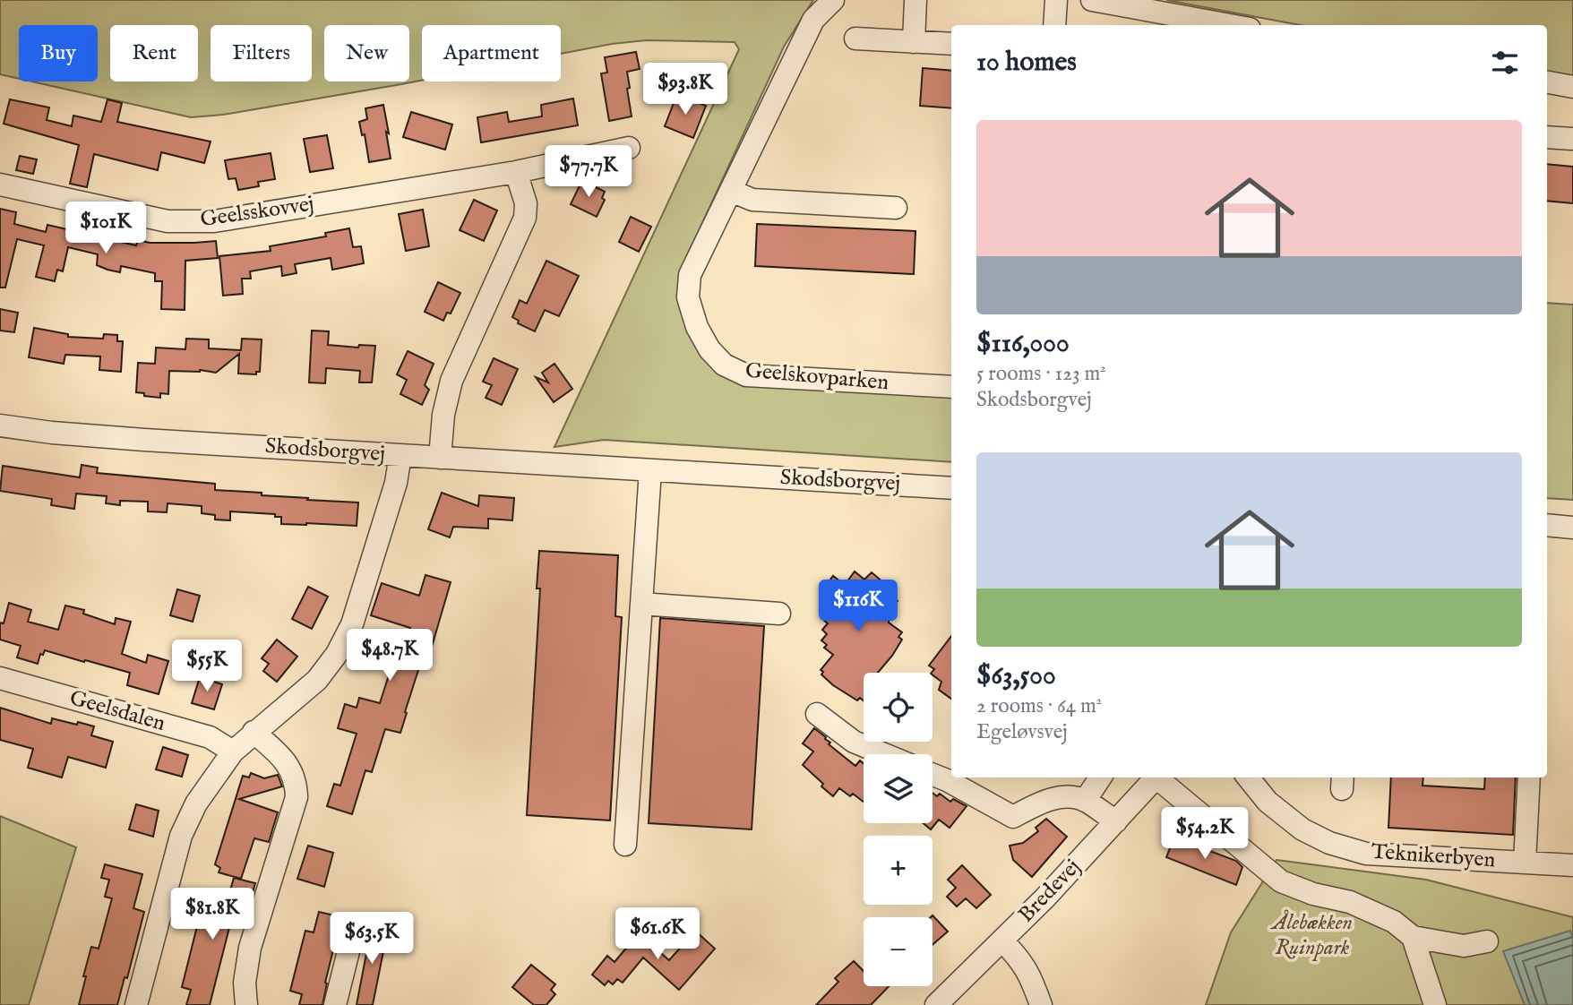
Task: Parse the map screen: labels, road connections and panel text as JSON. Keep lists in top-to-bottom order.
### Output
{
  "streets": {
    "street": [
      "Geelsskovvej",
      "Geelskovparken",
      "Skodsborgvej",
      "Geelsdalen",
      "Teknikerbyen",
      "Bredevej"
    ]
  },
  "parks": ["Ålebækken Ruinpark"],
  "page": {
    "chip": [
      "Buy",
      "Rent",
      "Filters",
      "New",
      "Apartment"
    ],
    "heading": "10 homes",
    "price": [
      "$93.8K",
      "$77.7K",
      "$101K",
      "$116K",
      "$48.7K",
      "$55K",
      "$54.2K",
      "$81.8K",
      "$61.6K",
      "$63.5K"
    ],
    "list": [
      {
        "name": "$116,000",
        "note": "5 rooms · 123 m² · Skodsborgvej"
      },
      {
        "name": "$63,500",
        "note": "2 rooms · 64 m² · Egeløvsvej"
      }
    ],
    "map_buttons": ["+", "−"]
  }
}
